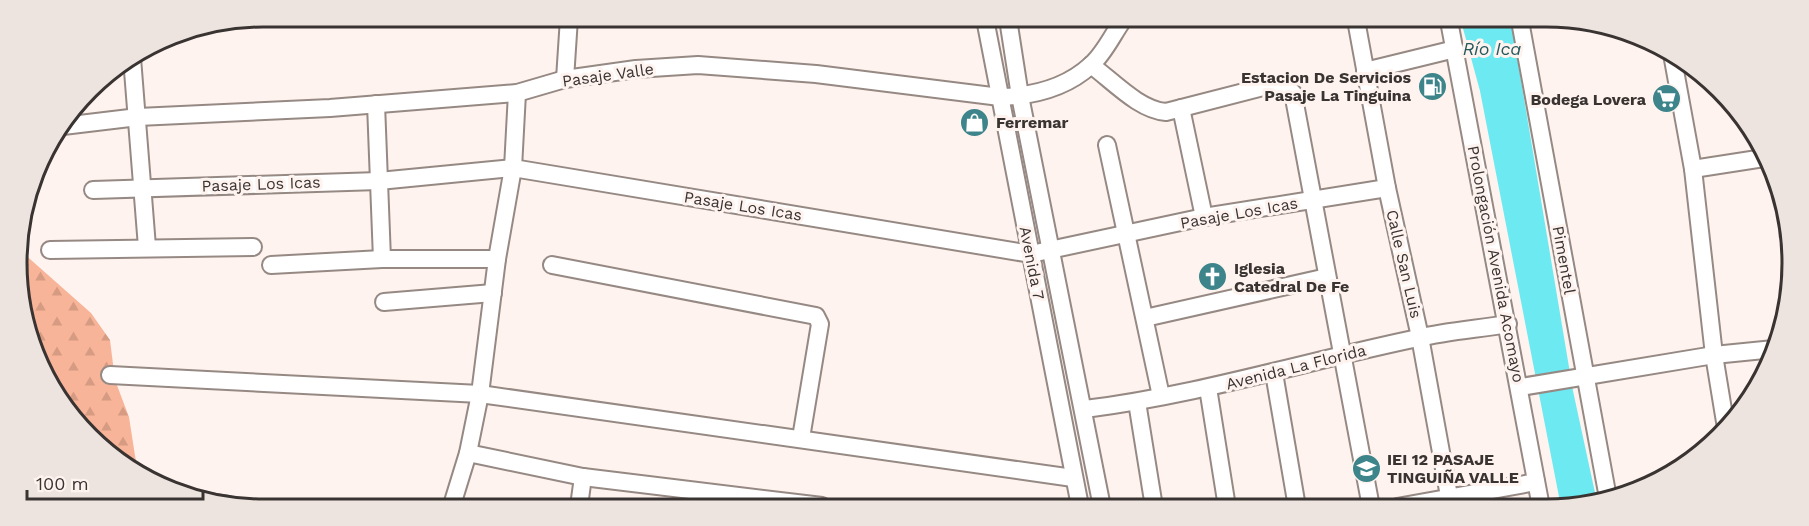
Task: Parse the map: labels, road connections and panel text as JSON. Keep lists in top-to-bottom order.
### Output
{
  "streets": {
    "street": [
      "Pasaje Valle",
      "Pasaje Los Icas",
      "Pimentel",
      "Avenida 7",
      "Calle San Luis",
      "Prolongación Avenida Acomayo",
      "Avenida La Florida"
    ]
  },
  "crossings": [
    ["Pasaje Valle", "Avenida 7"],
    ["Pasaje Los Icas", "Avenida 7"],
    ["Pasaje Los Icas", "Calle San Luis"],
    ["Avenida 7", "Avenida La Florida"],
    ["Calle San Luis", "Avenida La Florida"],
    ["Prolongación Avenida Acomayo", "Avenida La Florida"]
  ],
  "water": ["Río Ica"],
  "places": {
    "fuel station": ["Estacion De Servicios Pasaje La Tinguina"],
    "supermarket": ["Bodega Lovera"],
    "shop": ["Ferremar"],
    "church": ["Iglesia Catedral De Fe"],
    "school or university": ["IEI 12 PASAJE TINGUIÑA VALLE"]
  },
  "scale_bar": "100 m"
}
